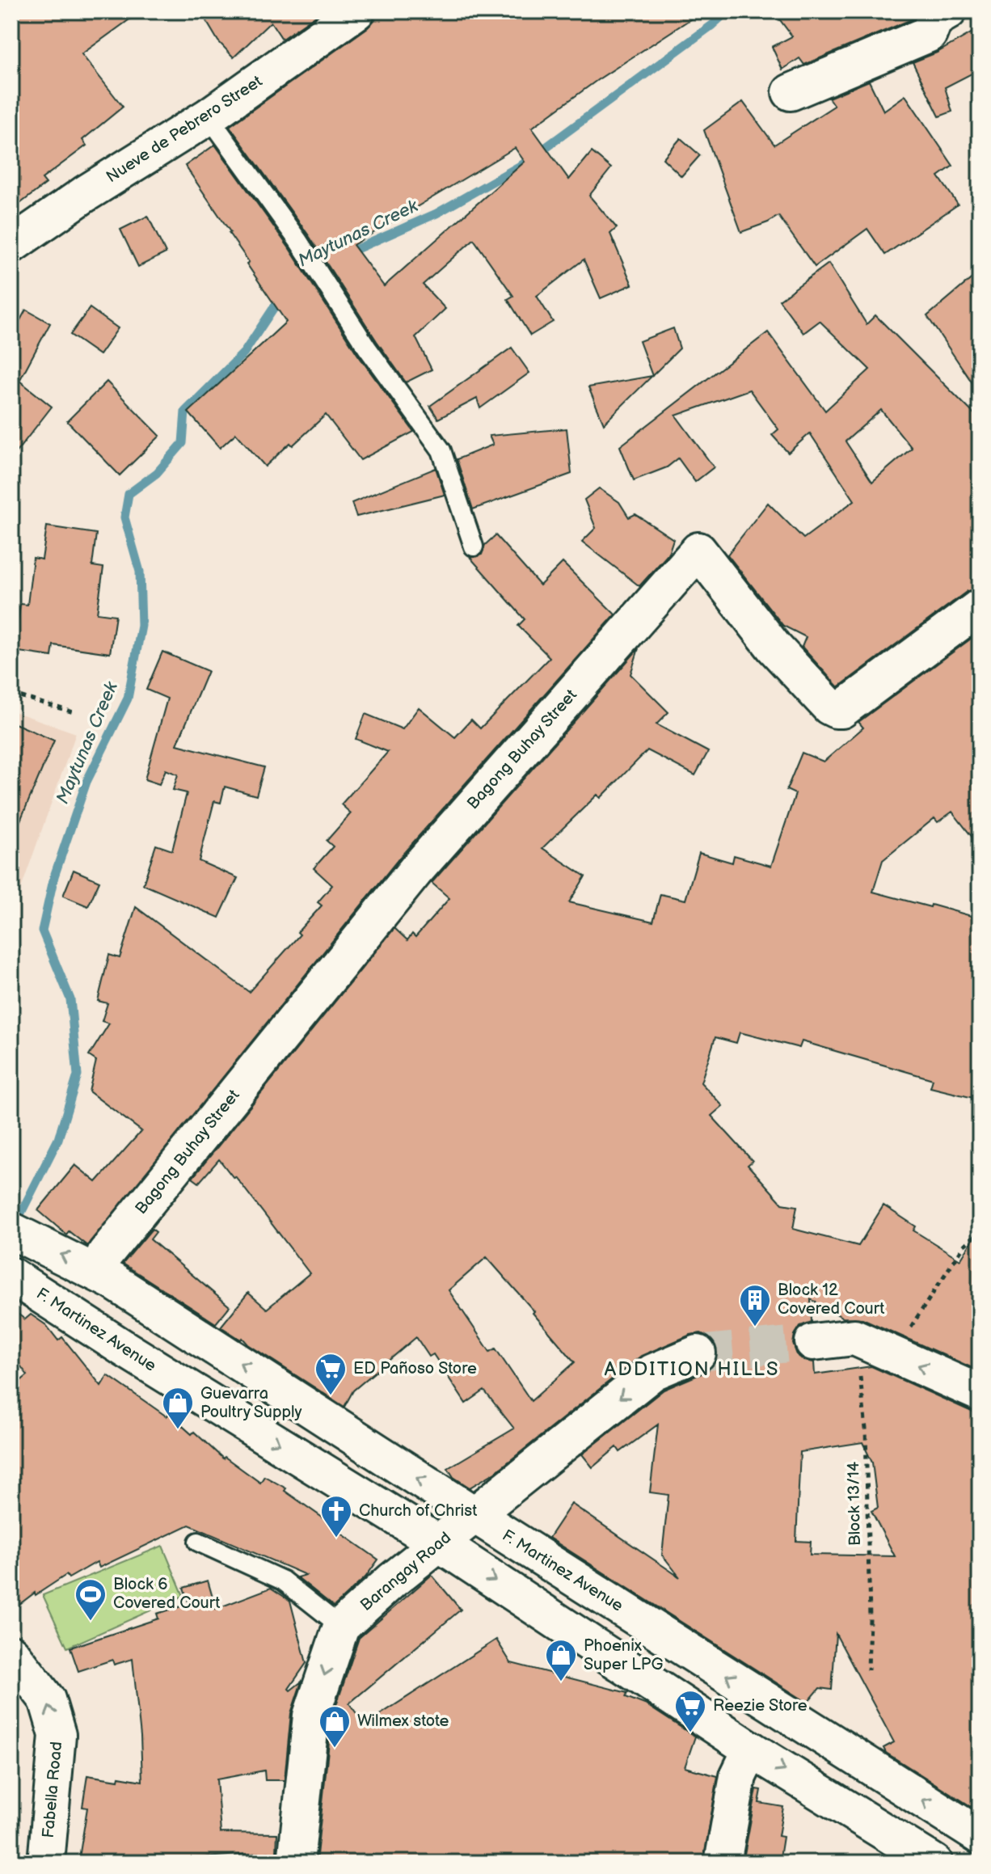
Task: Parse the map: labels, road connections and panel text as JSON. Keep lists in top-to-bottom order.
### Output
{
  "streets": {
    "street": [
      "Nueve de Pebrero Street",
      "Bagong Buhay Street",
      "F. Martinez Avenue",
      "Barangay Road",
      "Fabella Road"
    ],
    "path": ["Block 13/14"]
  },
  "crossings": [
    ["F. Martinez Avenue", "Barangay Road"]
  ],
  "one_way": ["Barangay Road", "Fabella Road"],
  "districts": ["ADDITION HILLS"],
  "water": ["Maytunas Creek"],
  "places": {
    "building": ["Block 12 Covered Court"],
    "supermarket": ["ED Pañoso Store", "Reezie Store"],
    "shop": ["Guevarra Poultry Supply", "Phoenix Super LPG", "Wilmex stote"],
    "church": ["Church of Christ"],
    "sports": ["Block 6 Covered Court"]
  }
}
